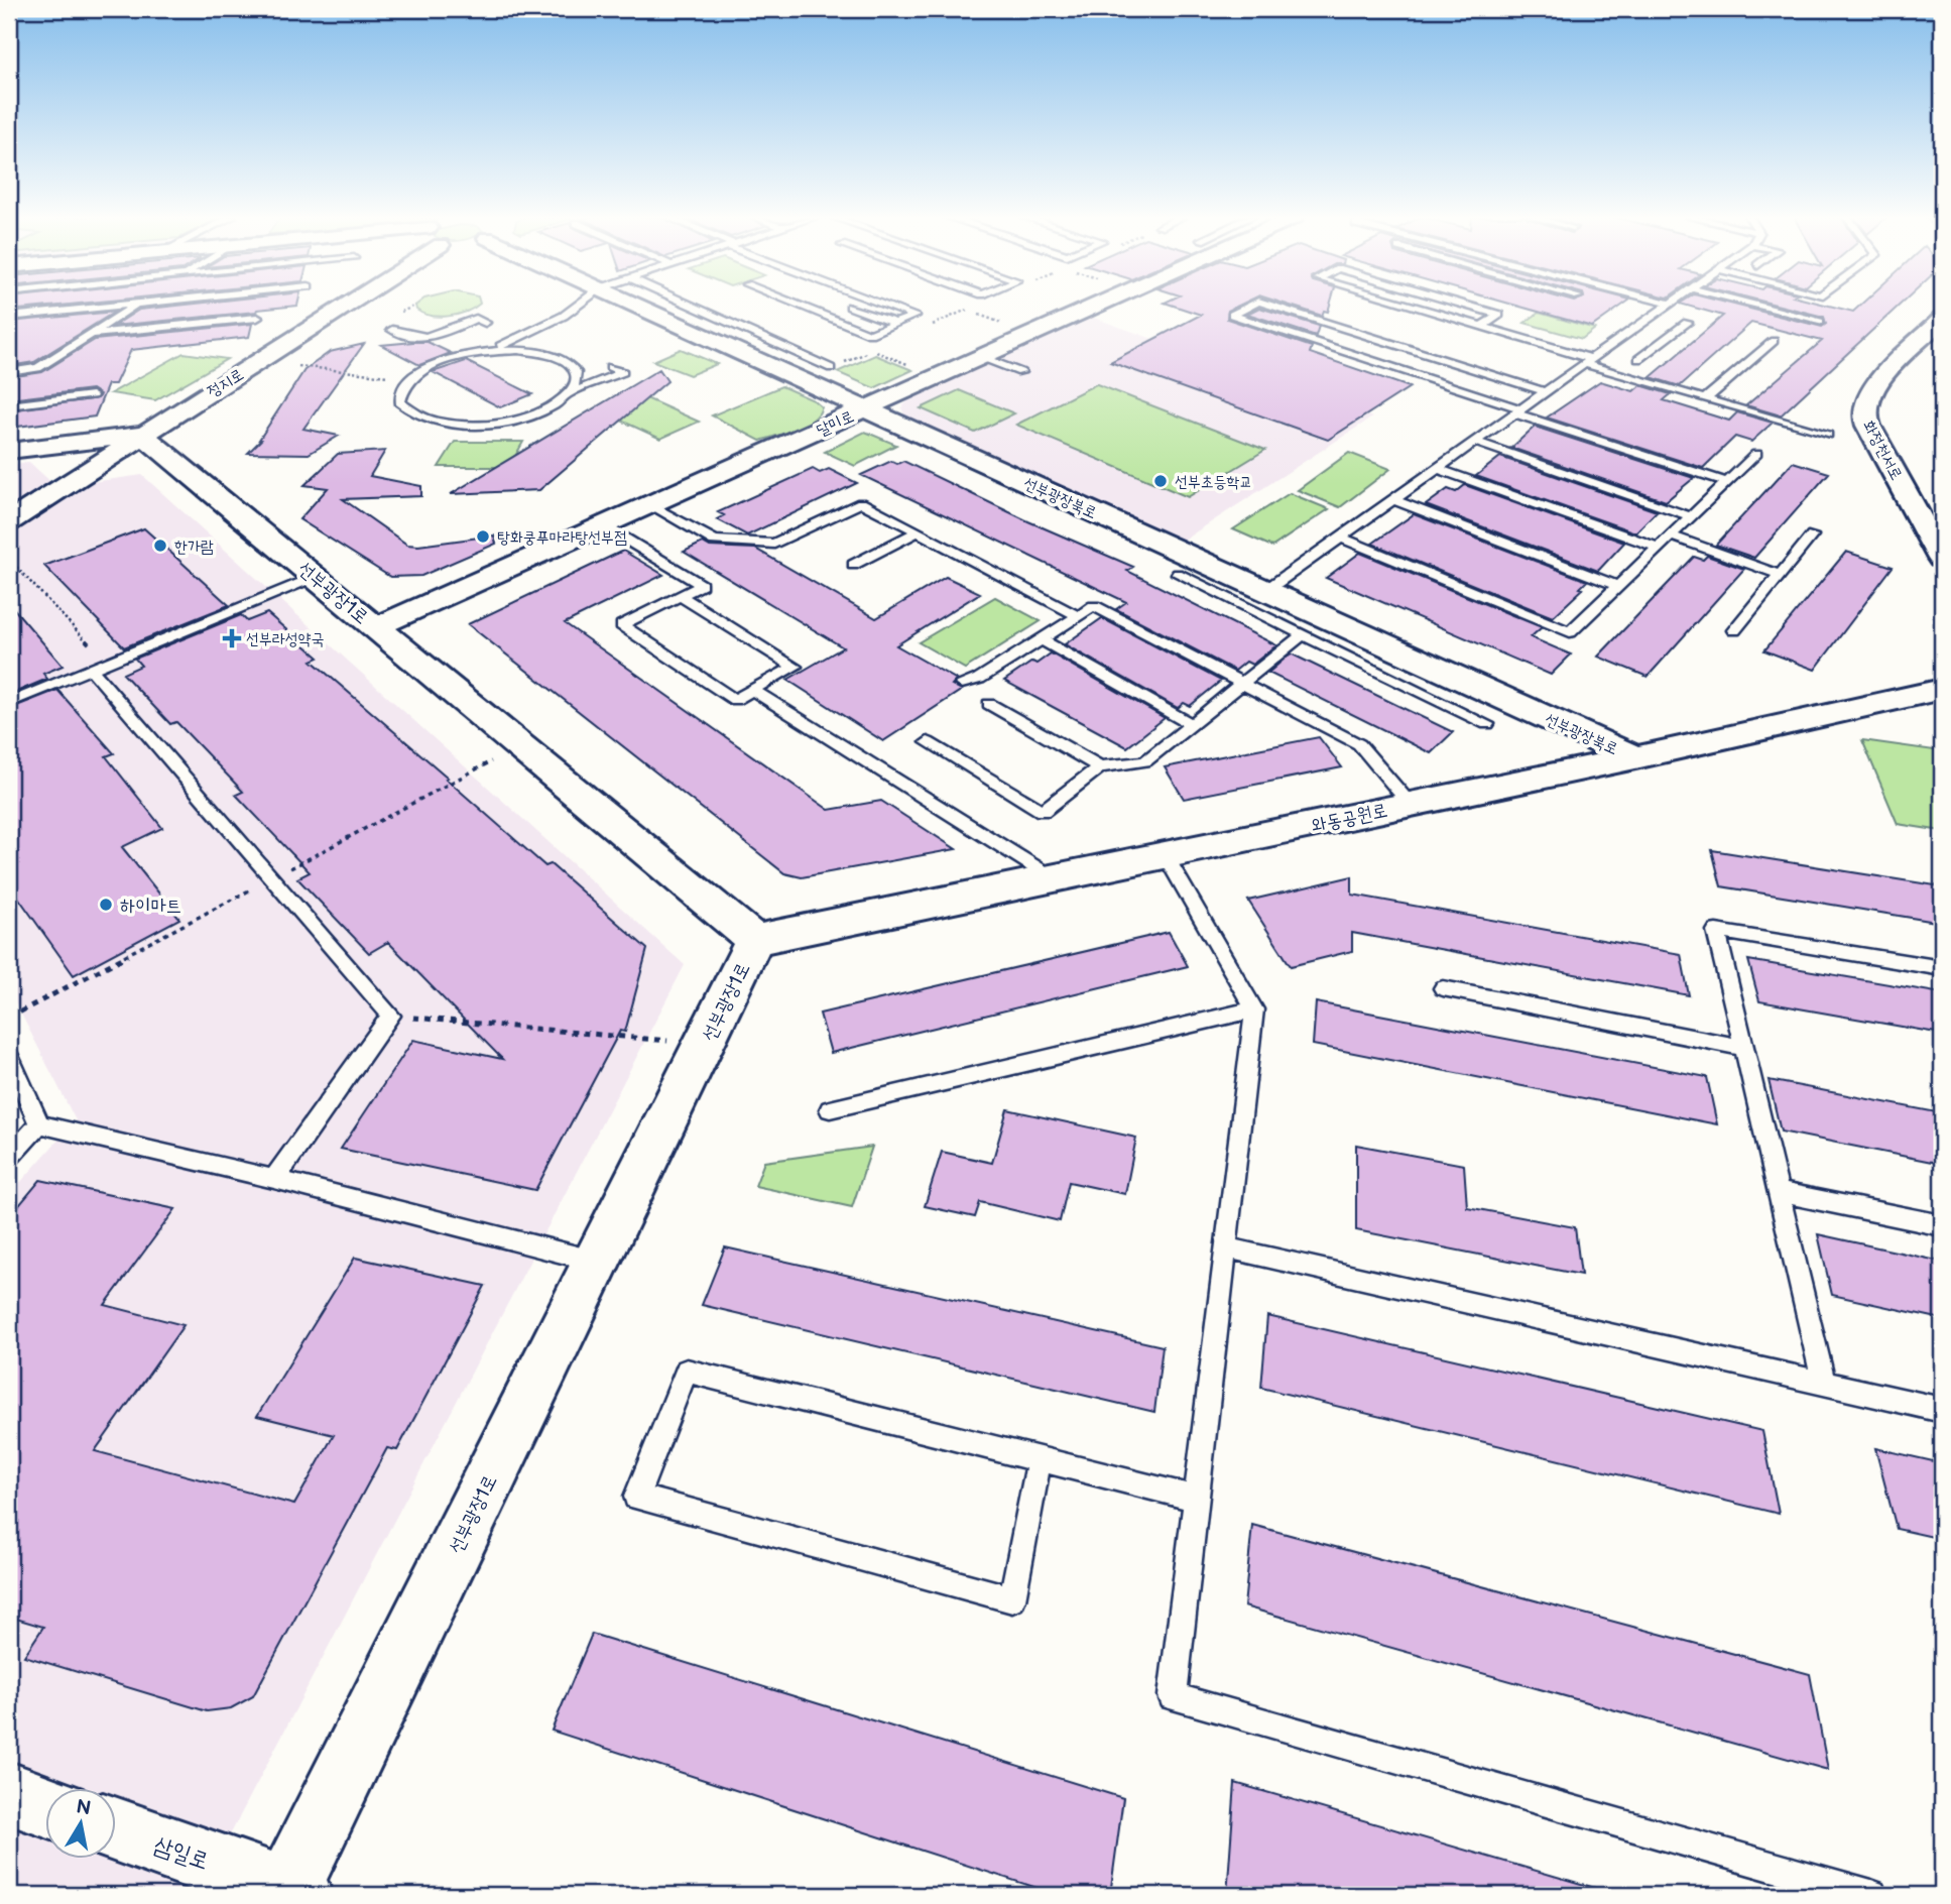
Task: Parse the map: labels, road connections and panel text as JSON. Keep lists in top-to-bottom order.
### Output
{
  "streets": {
    "street": [
      "정지로",
      "달미로",
      "화정천서로",
      "선부광장북로",
      "선부광장1로",
      "와동공원로",
      "삼일로"
    ]
  },
  "crossings": [
    ["정지로", "선부광장1로"],
    ["달미로", "선부광장북로"],
    ["달미로", "선부광장1로"],
    ["선부광장북로", "와동공원로"],
    ["선부광장1로", "와동공원로"],
    ["선부광장1로", "삼일로"]
  ],
  "places": {
    "other": [
      "선부초등학교",
      "탕화쿵푸마라탕선부점",
      "한가람",
      "하이마트"
    ],
    "health": ["선부라성약국"]
  },
  "north": "top"
}
